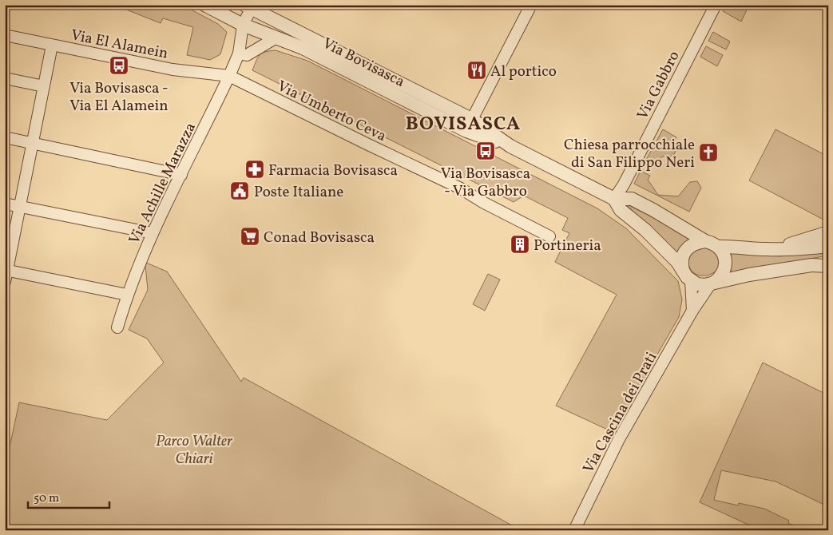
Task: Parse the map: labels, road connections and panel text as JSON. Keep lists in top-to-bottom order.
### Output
{
  "streets": {
    "street": [
      "Via El Alamein",
      "Via Bovisasca",
      "Via Gabbro",
      "Via Umberto Ceva",
      "Via Achille Marazza",
      "Via Cascina dei Prati"
    ]
  },
  "crossings": [
    ["Via El Alamein", "Via Umberto Ceva"],
    ["Via El Alamein", "Via Achille Marazza"],
    ["Via Bovisasca", "Via Gabbro"],
    ["Via Bovisasca", "Via Achille Marazza"],
    ["Via Bovisasca", "Via Cascina dei Prati"],
    ["Via Umberto Ceva", "Via Achille Marazza"]
  ],
  "districts": ["BOVISASCA"],
  "parks": ["Parco Walter Chiari"],
  "places": {
    "bus stop": ["Via Bovisasca - Via El Alamein", "Via Bovisasca - Via Gabbro"],
    "restaurant": ["Al portico"],
    "church": ["Chiesa parrocchiale di San Filippo Neri"],
    "pharmacy": ["Farmacia Bovisasca"],
    "public building": ["Poste Italiane"],
    "supermarket": ["Conad Bovisasca"],
    "building": ["Portineria"]
  },
  "scale_bar": "50 m"
}
